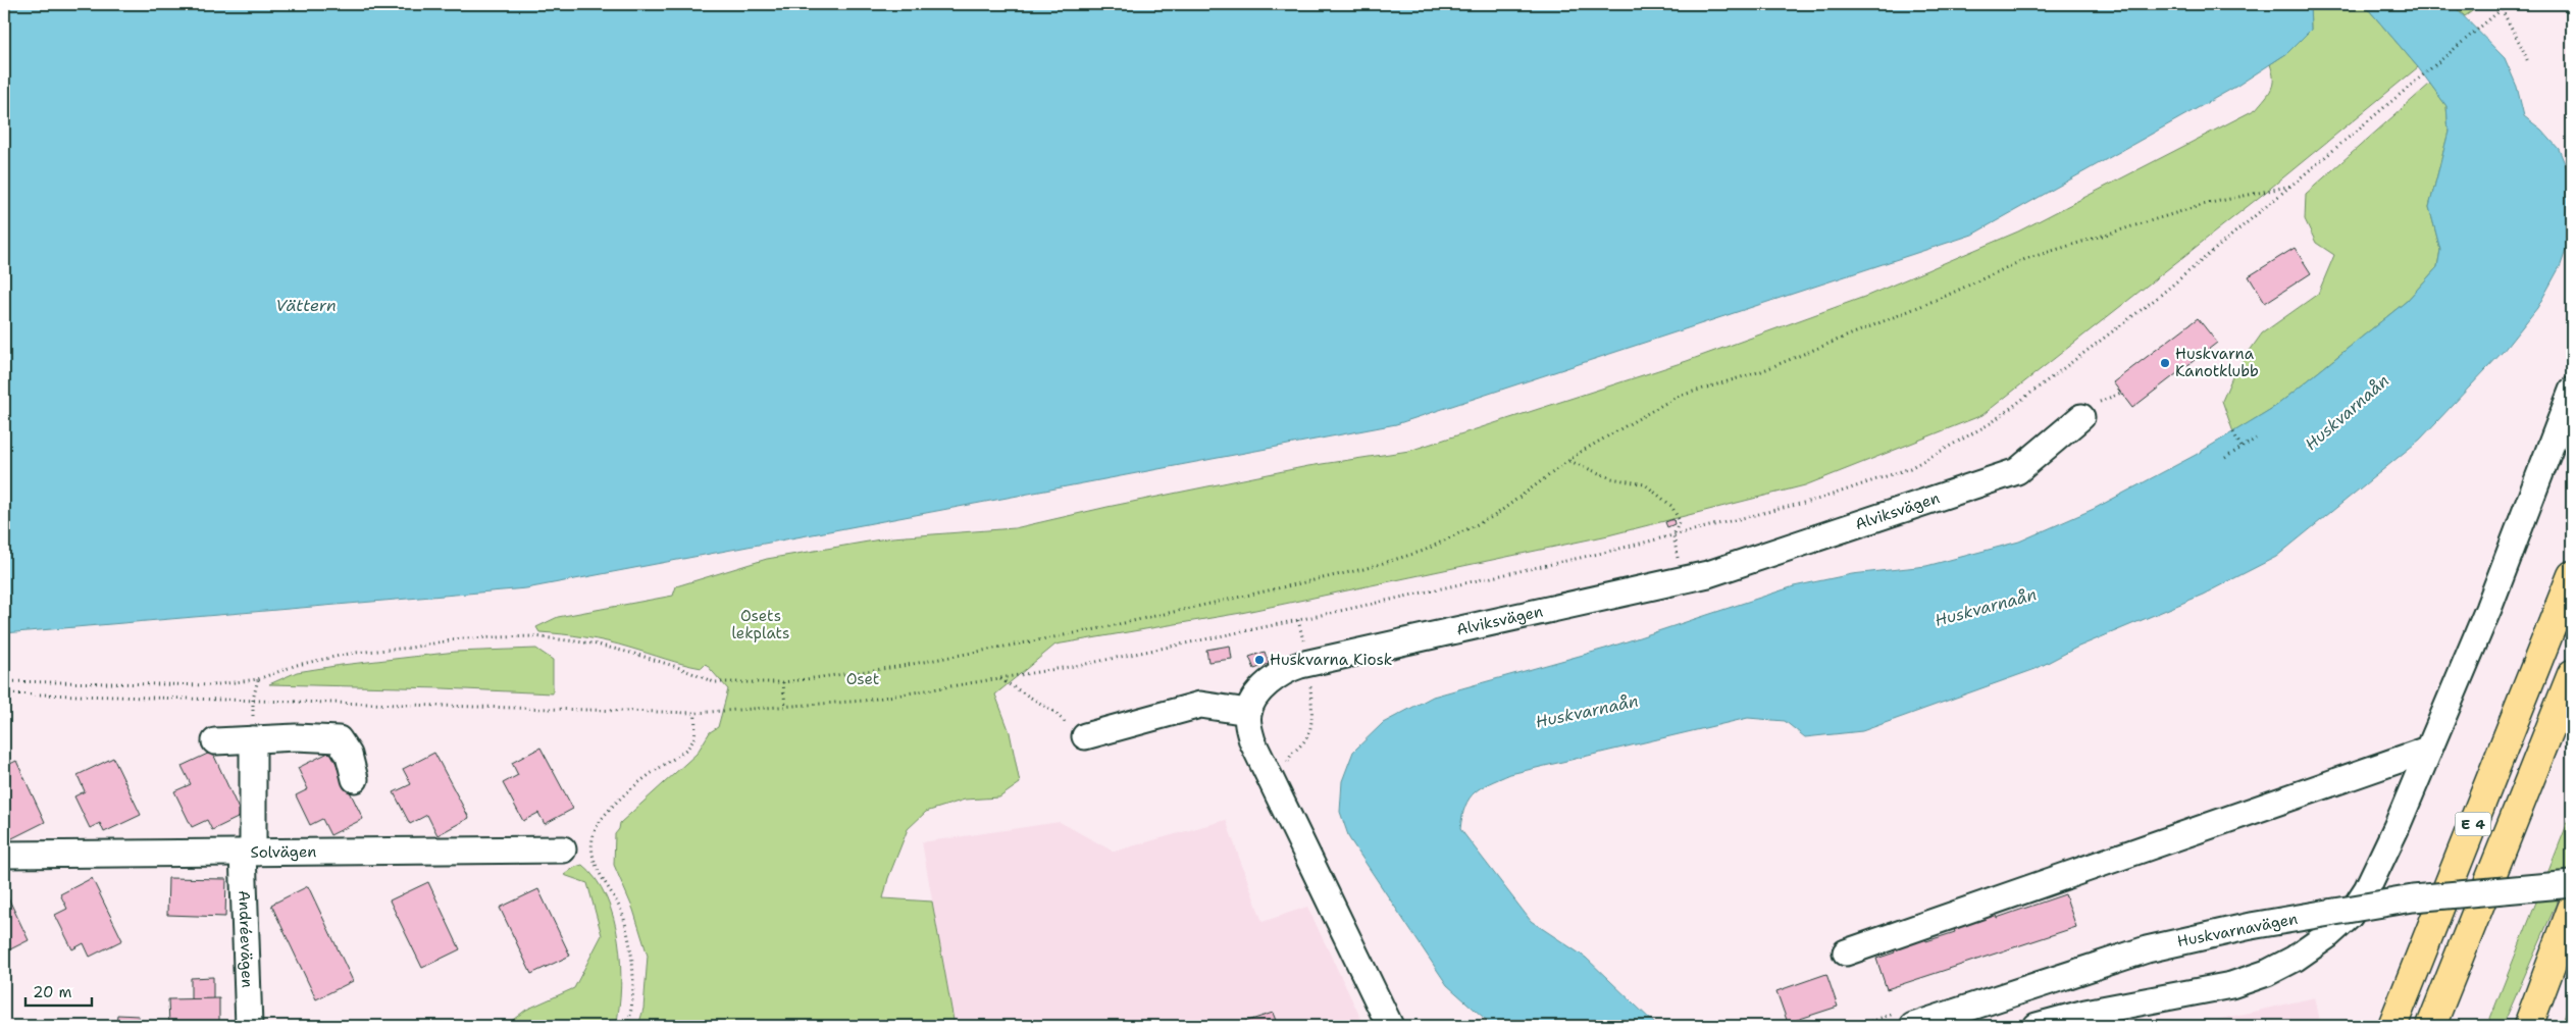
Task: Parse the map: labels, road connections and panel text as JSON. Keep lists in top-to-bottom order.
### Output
{
  "streets": {
    "main road": ["E 4"],
    "street": [
      "Alviksvägen",
      "Solvägen",
      "Huskvarnavägen",
      "Andréevägen"
    ]
  },
  "crossings": [
    ["Solvägen", "Andréevägen"]
  ],
  "water": ["Vättern", "Huskvarnaån"],
  "parks": ["Osets lekplats", "Oset"],
  "places": ["Huskvarna Kanotklubb", "Huskvarna Kiosk"],
  "scale_bar": "20 m"
}
